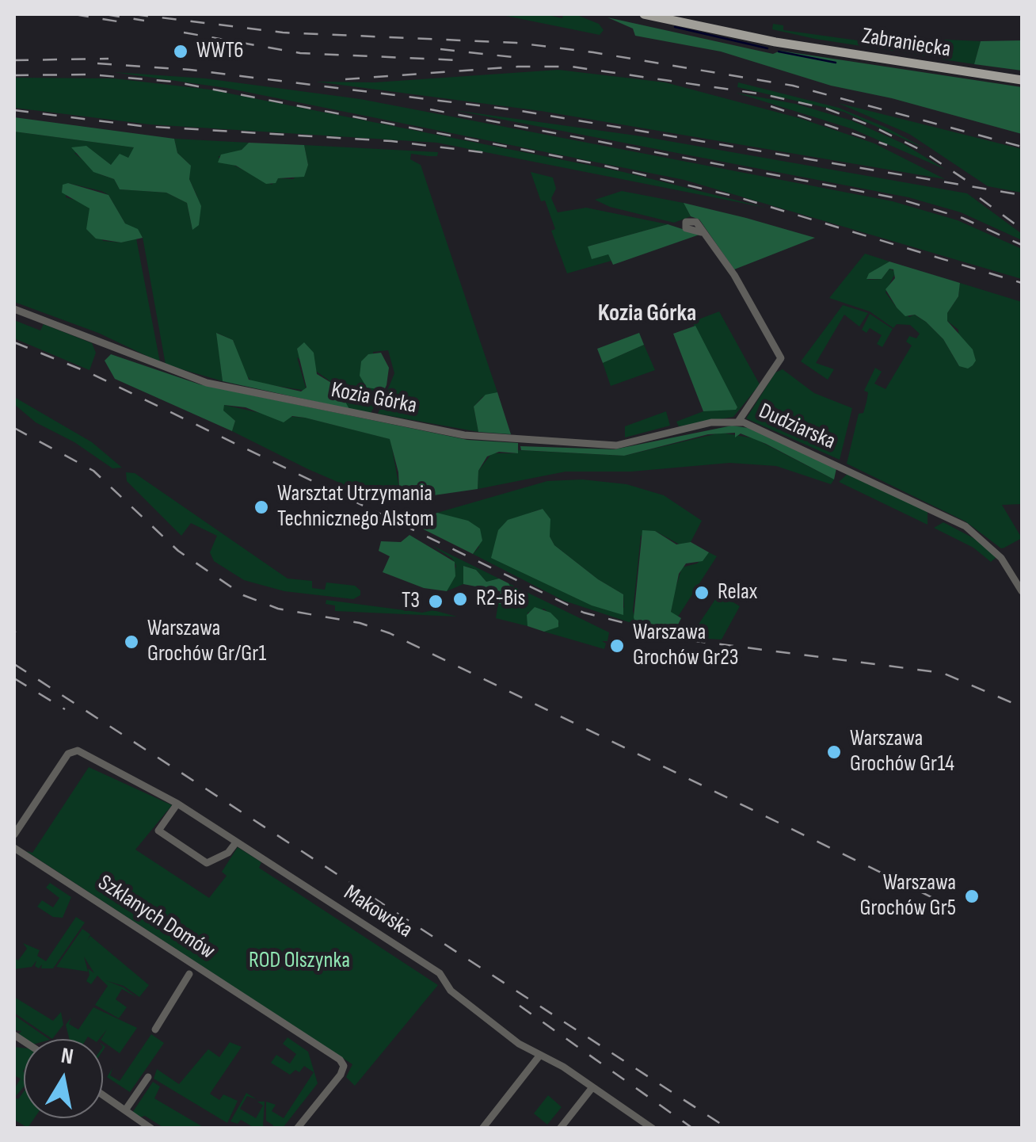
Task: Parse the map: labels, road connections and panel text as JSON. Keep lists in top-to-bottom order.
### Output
{
  "streets": {
    "main road": ["Zabraniecka"],
    "street": [
      "Kozia Górka",
      "Dudziarska",
      "Makowska",
      "Szklanych Domów"
    ]
  },
  "crossings": [
    ["Kozia Górka", "Dudziarska"]
  ],
  "districts": ["Kozia Górka"],
  "parks": ["ROD Olszynka"],
  "places": [
    "WWT6",
    "Warsztat Utrzymania Technicznego Alstom",
    "Relax",
    "R2-Bis",
    "T3",
    "Warszawa Grochów Gr/Gr1",
    "Warszawa Grochów Gr23",
    "Warszawa Grochów Gr14",
    "Warszawa Grochów Gr5"
  ],
  "north": "top"
}
